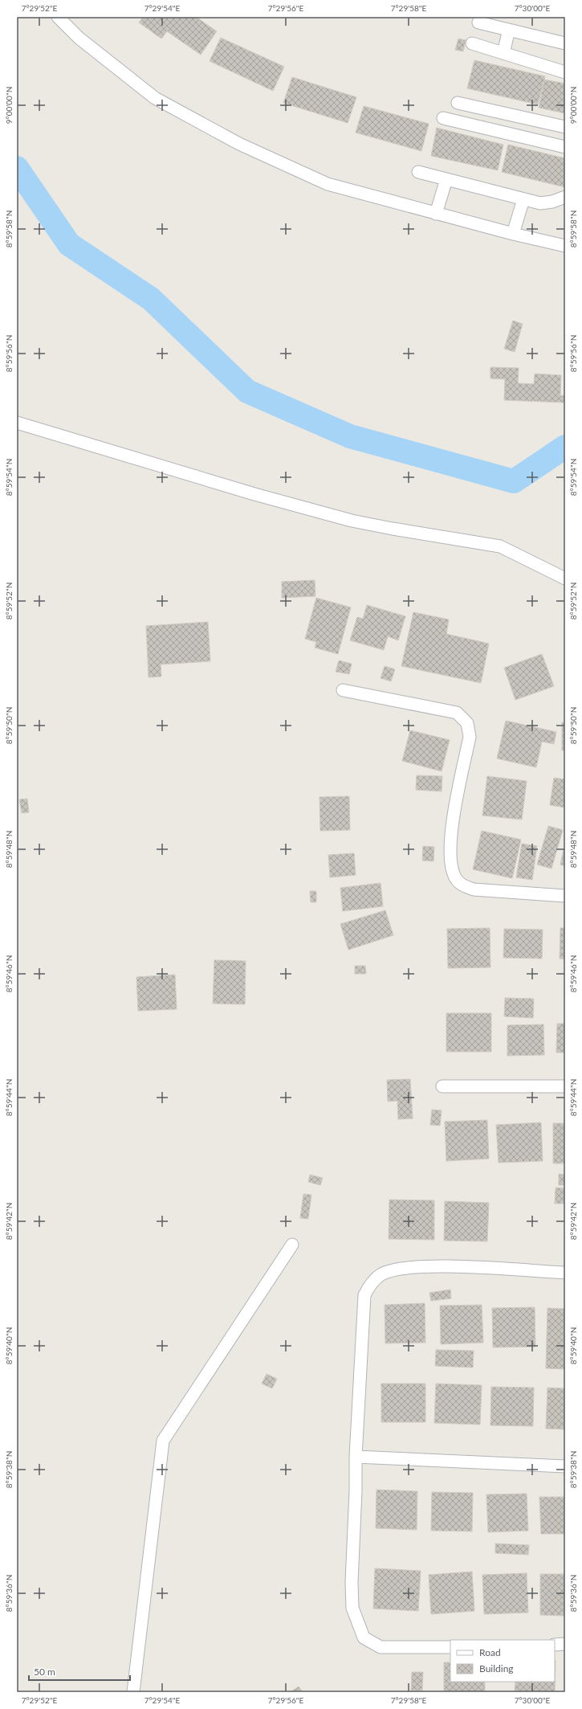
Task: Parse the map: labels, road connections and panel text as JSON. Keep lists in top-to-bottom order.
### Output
{
  "legend": ["Road", "Building"],
  "scale_bar": "50 m",
  "coordinates": [
    "7°29'52\"E",
    "7°29'54\"E",
    "7°29'56\"E",
    "7°29'58\"E",
    "7°30'00\"E",
    "9°00'00\"N",
    "8°59'58\"N",
    "8°59'56\"N",
    "8°59'54\"N",
    "8°59'52\"N",
    "8°59'50\"N",
    "8°59'48\"N",
    "8°59'46\"N",
    "8°59'44\"N",
    "8°59'42\"N",
    "8°59'40\"N",
    "8°59'38\"N",
    "8°59'36\"N"
  ]
}
